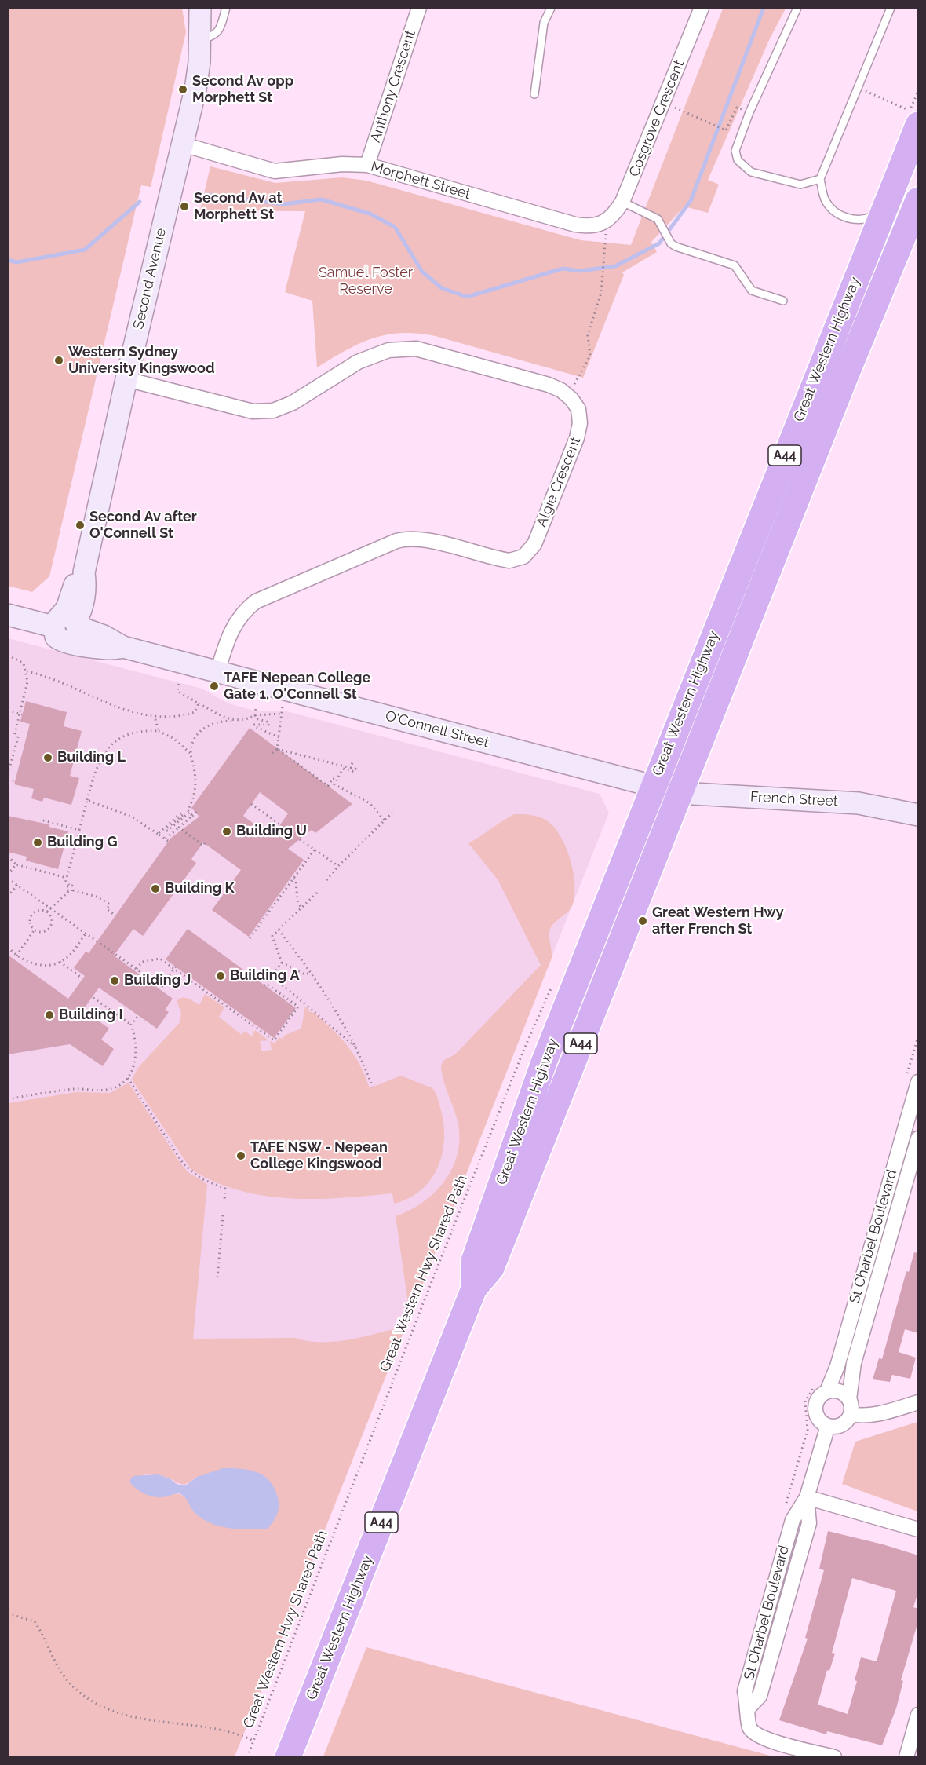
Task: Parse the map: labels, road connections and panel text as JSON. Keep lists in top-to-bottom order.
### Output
{
  "streets": {
    "highway": ["Great Western Highway", "A44"],
    "street": [
      "Anthony Crescent",
      "Cosgrove Crescent",
      "Morphett Street",
      "Second Avenue",
      "Algie Crescent",
      "O'Connell Street",
      "French Street",
      "St Charbel Boulevard"
    ],
    "path": ["Great Western Hwy Shared Path"]
  },
  "crossings": [
    ["Anthony Crescent", "Morphett Street"],
    ["Cosgrove Crescent", "Morphett Street"],
    ["Morphett Street", "Second Avenue"],
    ["Second Avenue", "O'Connell Street"],
    ["Great Western Highway", "O'Connell Street"],
    ["Great Western Highway", "French Street"],
    ["Algie Crescent", "O'Connell Street"],
    ["O'Connell Street", "French Street"]
  ],
  "parks": ["Samuel Foster Reserve"],
  "places": [
    "Second Av opp Morphett St",
    "Second Av at Morphett St",
    "Western Sydney University Kingswood",
    "Second Av after O'Connell St",
    "TAFE Nepean College Gate 1, O'Connell St",
    "Building L",
    "Building U",
    "Building G",
    "Building K",
    "Great Western Hwy after French St",
    "Building A",
    "Building J",
    "Building I",
    "TAFE NSW - Nepean College Kingswood"
  ]
}
